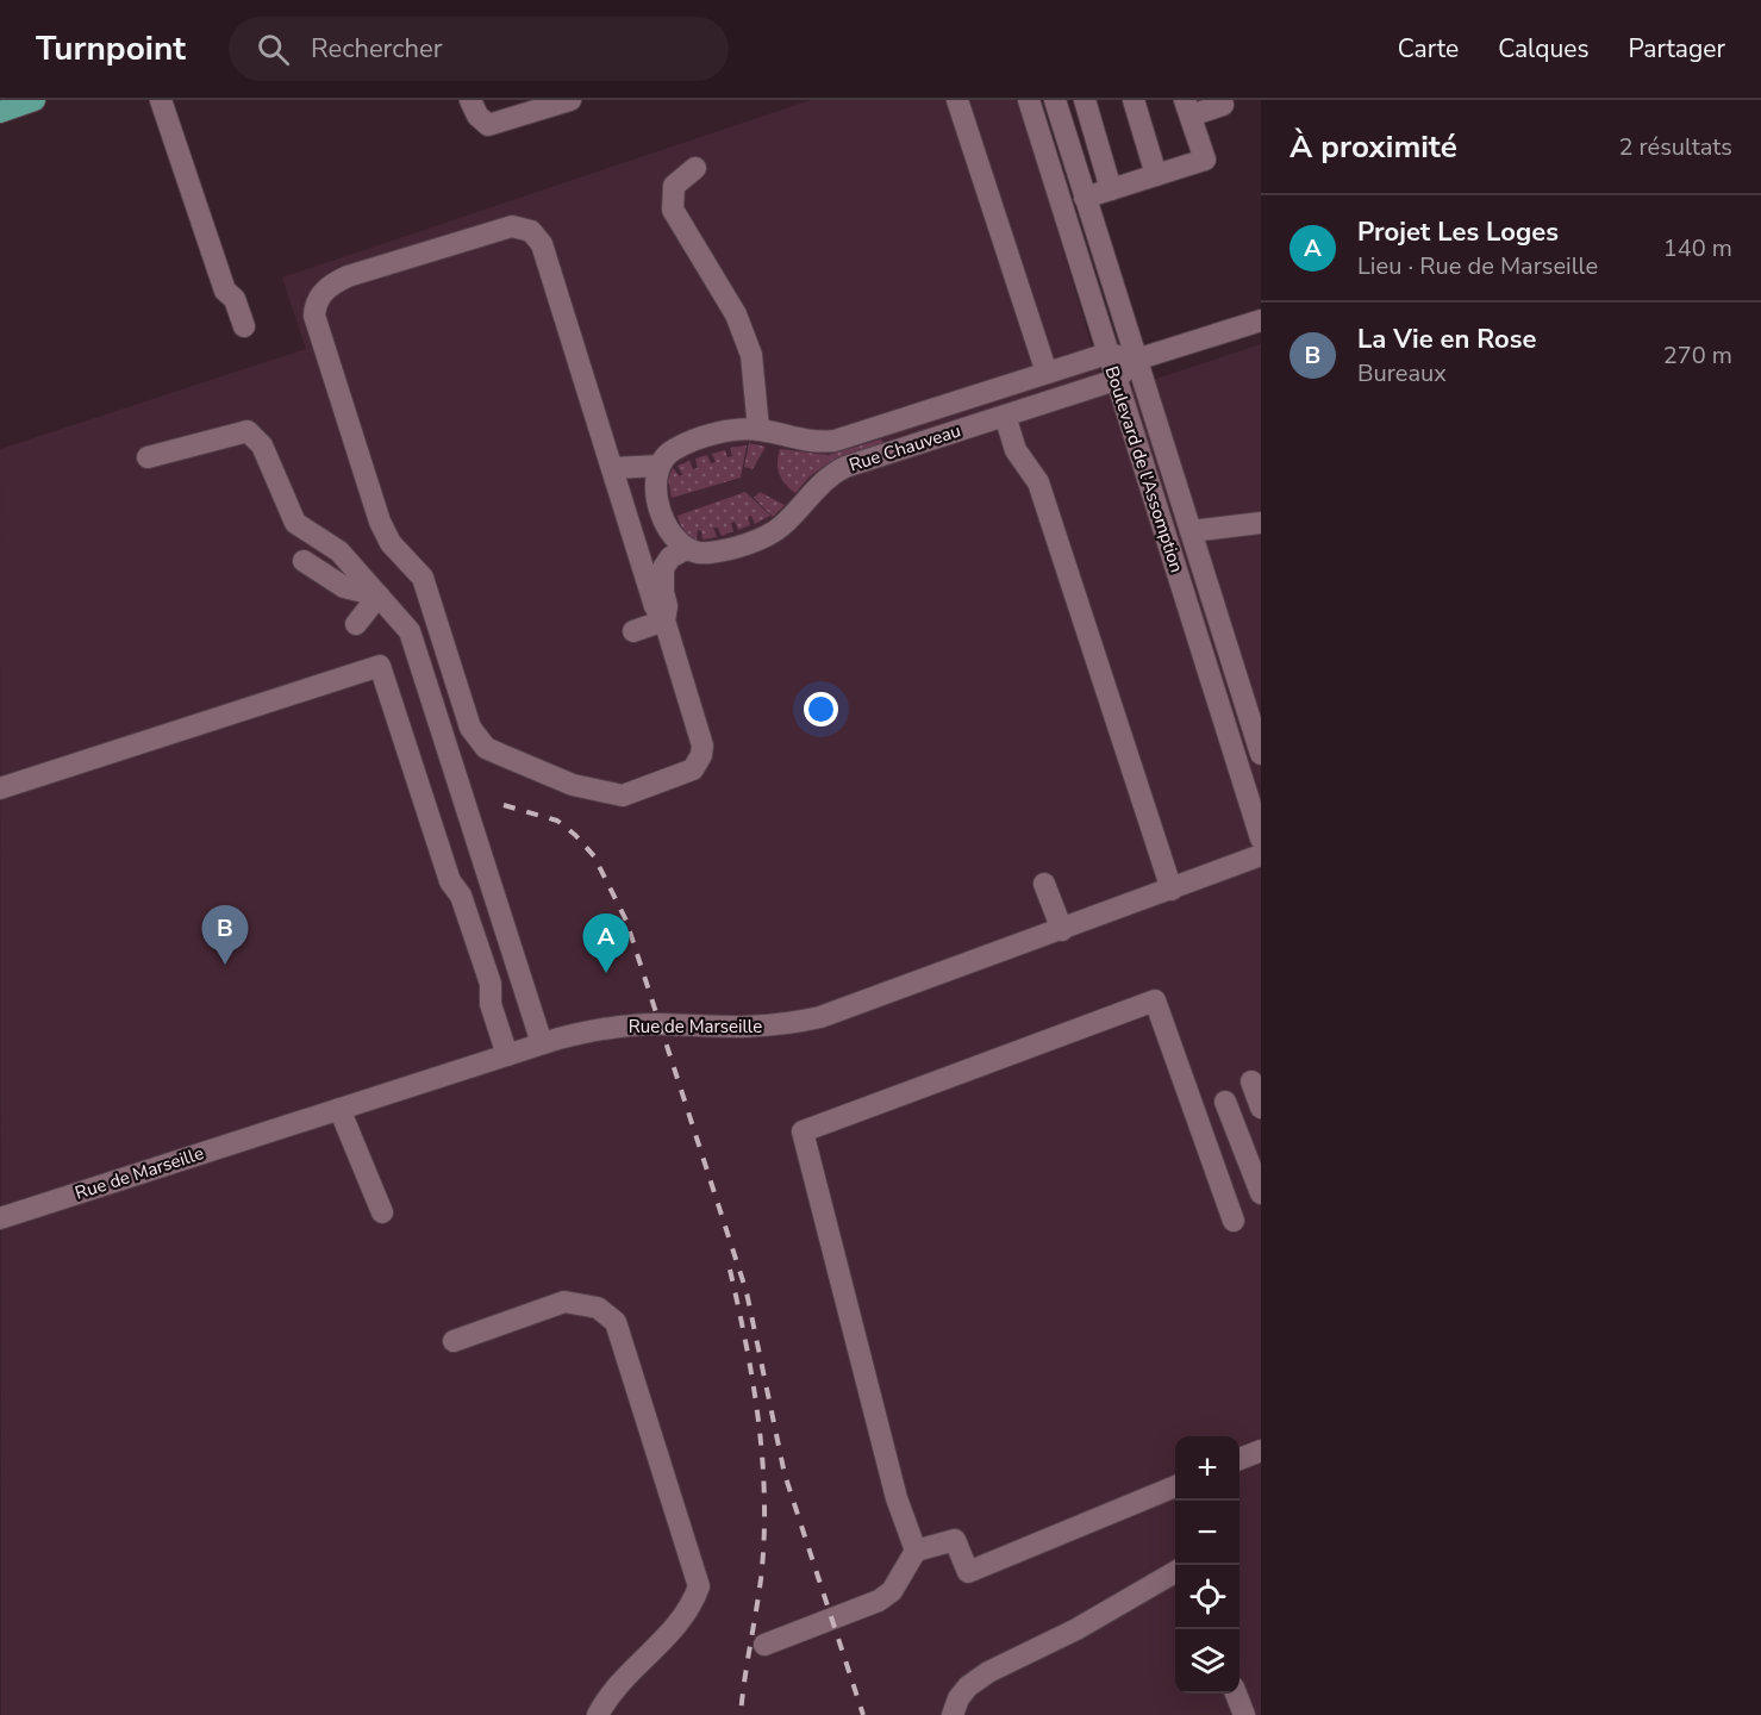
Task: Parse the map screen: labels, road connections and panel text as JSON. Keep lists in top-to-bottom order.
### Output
{
  "streets": {
    "street": ["Rue Chauveau", "Boulevard de l'Assomption", "Rue de Marseille"]
  },
  "crossings": [
    ["Rue Chauveau", "Boulevard de l'Assomption"]
  ],
  "page": {
    "header": "Turnpoint",
    "search": "Rechercher",
    "nav": ["Carte", "Calques", "Partager"],
    "heading": ["À proximité", "2 résultats"],
    "list": [
      {
        "mark": "A",
        "name": "Projet Les Loges",
        "note": "Lieu · Rue de Marseille",
        "value": "140 m"
      },
      {
        "mark": "B",
        "name": "La Vie en Rose",
        "note": "Bureaux",
        "value": "270 m"
      }
    ],
    "pins": ["B", "A"],
    "map_buttons": ["+", "−"]
  }
}
